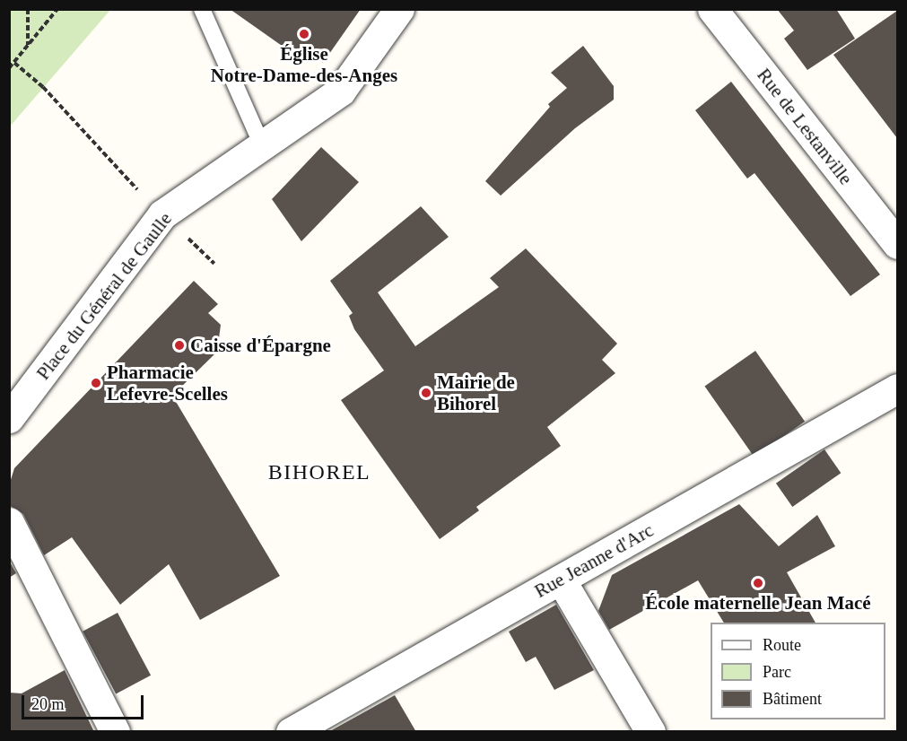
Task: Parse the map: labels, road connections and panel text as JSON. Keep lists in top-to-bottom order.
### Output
{
  "streets": {
    "street": ["Rue de Lestanville", "Place du Général de Gaulle", "Rue Jeanne d'Arc"]
  },
  "districts": ["BIHOREL"],
  "places": [
    "Église Notre-Dame-des-Anges",
    "Caisse d'Épargne",
    "Pharmacie Lefevre-Scelles",
    "Mairie de Bihorel",
    "École maternelle Jean Macé"
  ],
  "legend": ["Route", "Parc", "Bâtiment"],
  "scale_bar": "20 m"
}
